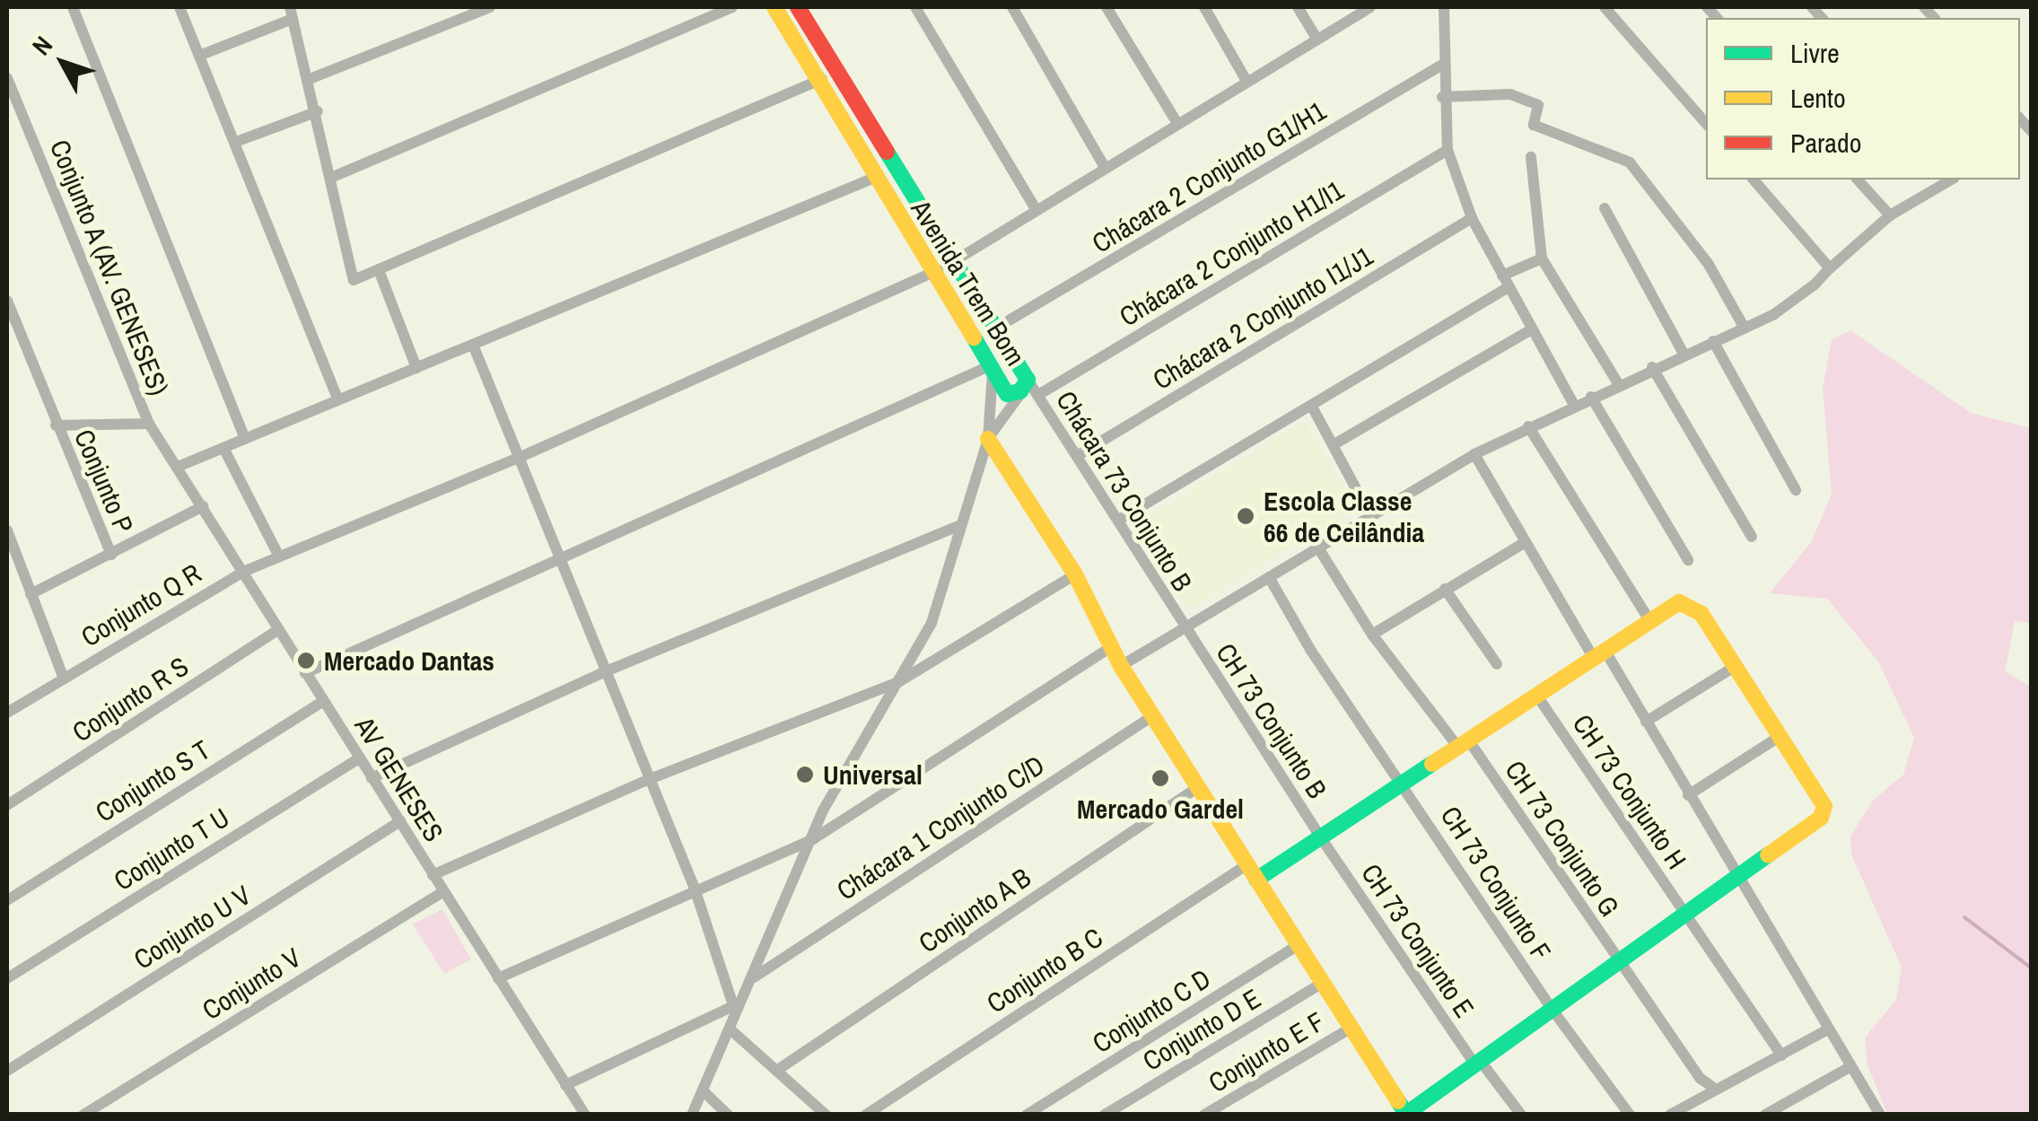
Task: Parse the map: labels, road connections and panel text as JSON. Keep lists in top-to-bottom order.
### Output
{
  "streets": {
    "street": [
      "Chácara 2 Conjunto G1/H1",
      "Chácara 2 Conjunto H1/I1",
      "Conjunto A (AV. GENESES)",
      "Avenida Trem Bom",
      "Chácara 2 Conjunto I1/J1",
      "Conjunto P",
      "Chácara 73 Conjunto B",
      "Conjunto Q R",
      "Conjunto R S",
      "CH 73 Conjunto B",
      "AV GENESES",
      "Conjunto S T",
      "CH 73 Conjunto H",
      "Chácara 1 Conjunto C/D",
      "CH 73 Conjunto G",
      "Conjunto T U",
      "CH 73 Conjunto F",
      "Conjunto A B",
      "Conjunto U V",
      "CH 73 Conjunto E",
      "Conjunto B C",
      "Conjunto V",
      "Conjunto C D",
      "Conjunto D E",
      "Conjunto E F"
    ]
  },
  "crossings": [
    ["Chácara 2 Conjunto G1/H1", "Avenida Trem Bom"],
    ["Chácara 2 Conjunto H1/I1", "Avenida Trem Bom"],
    ["Chácara 2 Conjunto H1/I1", "Chácara 73 Conjunto B"],
    ["Avenida Trem Bom", "Chácara 73 Conjunto B"],
    ["Avenida Trem Bom", "Conjunto Q R"],
    ["Chácara 2 Conjunto I1/J1", "Chácara 73 Conjunto B"],
    ["Chácara 73 Conjunto B", "CH 73 Conjunto B"],
    ["Conjunto Q R", "AV GENESES"],
    ["Conjunto R S", "AV GENESES"],
    ["CH 73 Conjunto B", "CH 73 Conjunto E"],
    ["AV GENESES", "Conjunto S T"],
    ["AV GENESES", "Conjunto T U"],
    ["AV GENESES", "Conjunto U V"],
    ["AV GENESES", "Conjunto V"]
  ],
  "places": [
    "Escola Classe 66 de Ceilândia",
    "Mercado Dantas",
    "Universal",
    "Mercado Gardel"
  ],
  "legend": ["Livre", "Lento", "Parado"],
  "north": "top left"
}
